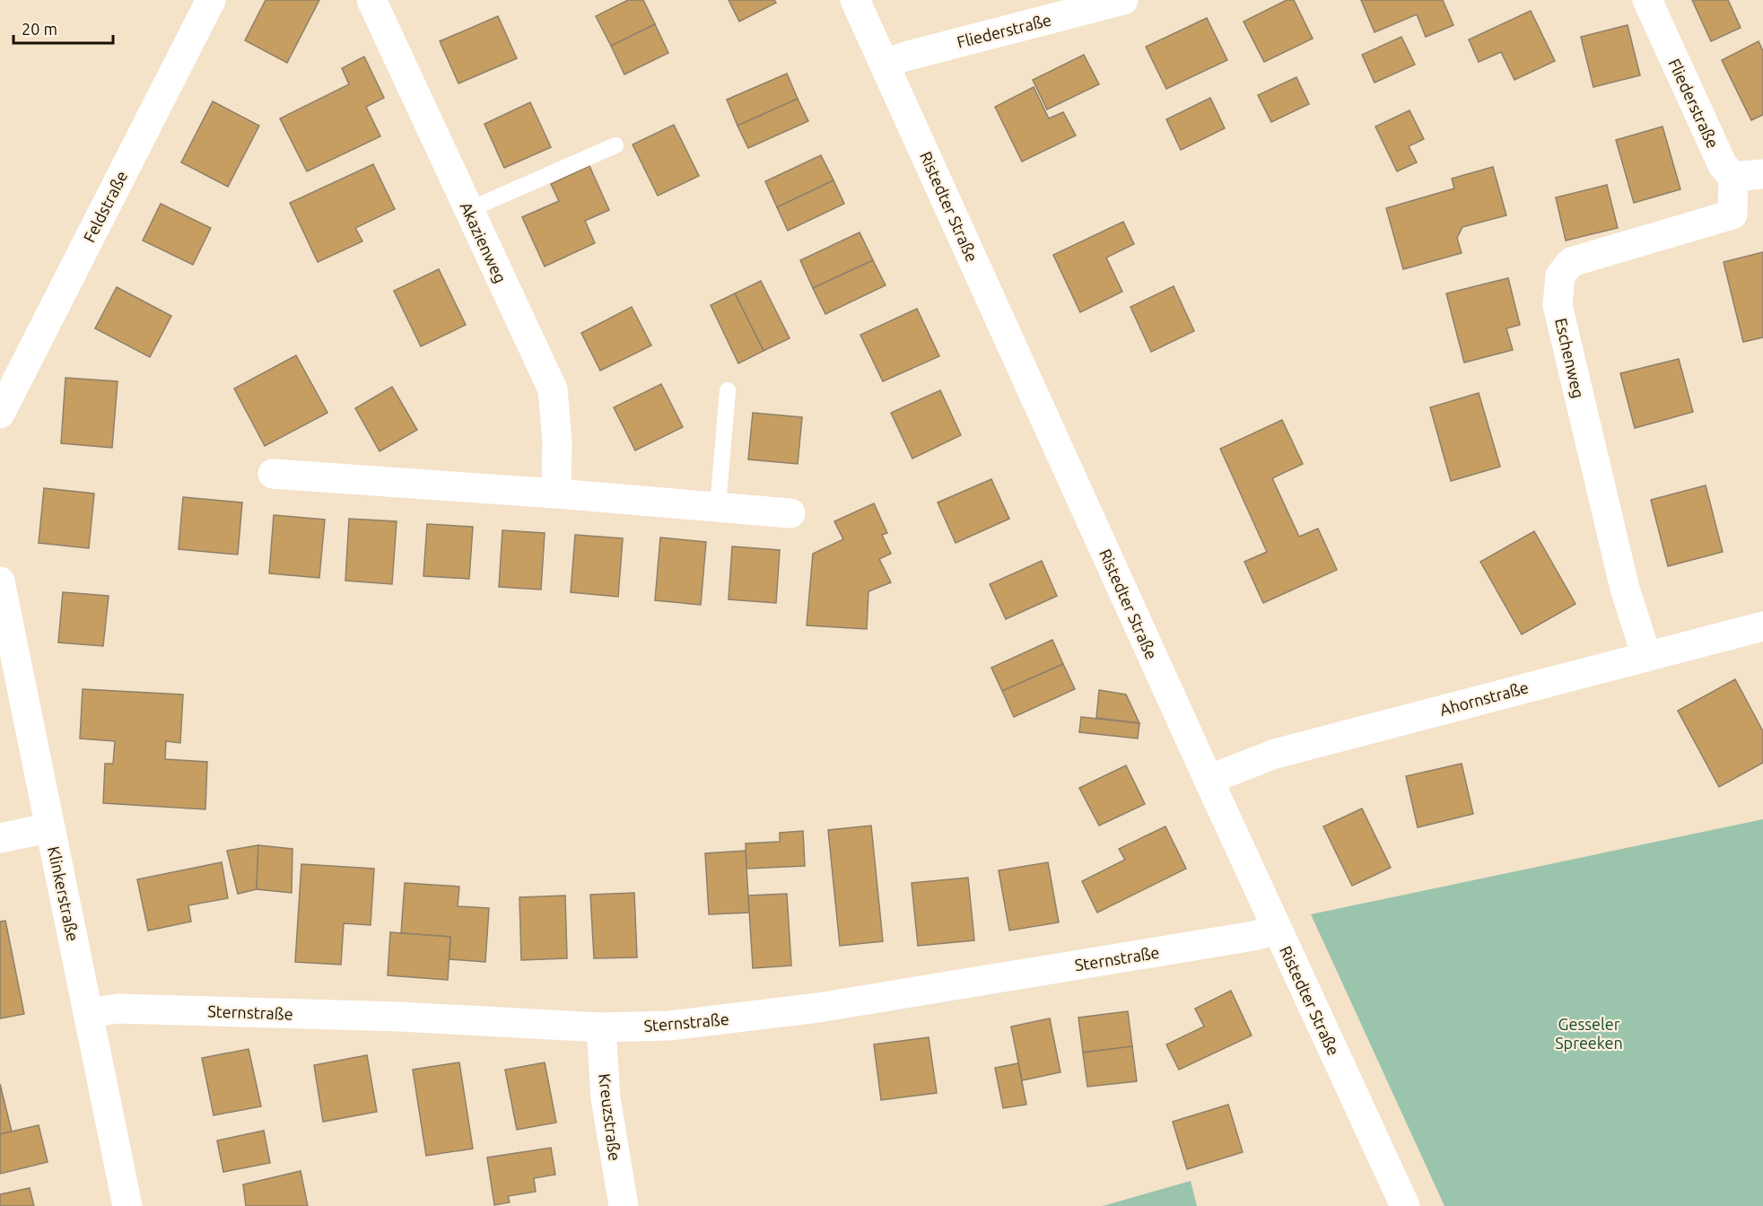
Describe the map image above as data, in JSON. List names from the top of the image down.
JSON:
{
  "streets": {
    "street": [
      "Fliederstraße",
      "Feldstraße",
      "Ristedter Straße",
      "Akazienweg",
      "Eschenweg",
      "Ahornstraße",
      "Klinkerstraße",
      "Sternstraße",
      "Kreuzstraße"
    ]
  },
  "crossings": [
    ["Fliederstraße", "Ristedter Straße"],
    ["Fliederstraße", "Eschenweg"],
    ["Ristedter Straße", "Ahornstraße"],
    ["Ristedter Straße", "Sternstraße"],
    ["Eschenweg", "Ahornstraße"],
    ["Klinkerstraße", "Sternstraße"],
    ["Sternstraße", "Kreuzstraße"]
  ],
  "parks": ["Gesseler Spreeken"],
  "scale_bar": "20 m"
}
